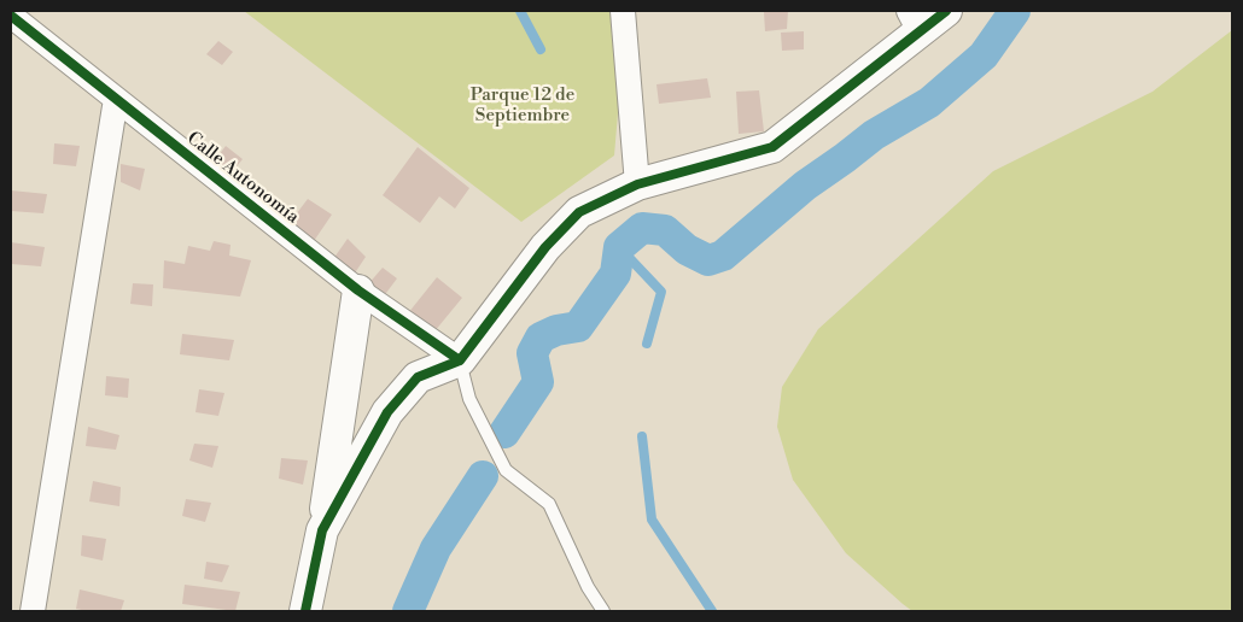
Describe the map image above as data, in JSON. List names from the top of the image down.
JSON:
{
  "streets": {
    "street": ["Calle Autonomía"]
  },
  "parks": ["Parque 12 de Septiembre"]
}
